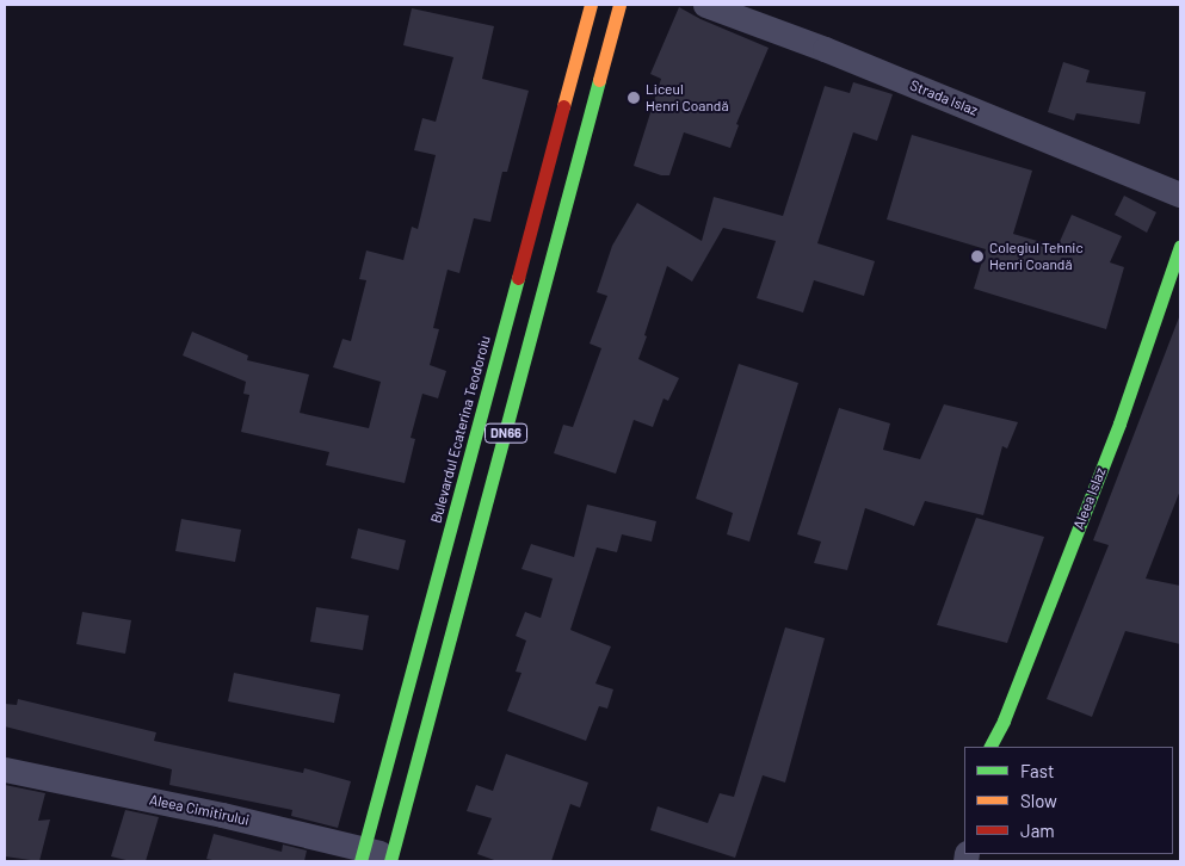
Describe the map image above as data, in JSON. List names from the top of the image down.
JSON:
{
  "streets": {
    "main road": ["Bulevardul Ecaterina Teodoroiu", "DN66", "Aleea Islaz"],
    "street": ["Strada Islaz", "Aleea Cimitirului"]
  },
  "crossings": [
    ["Bulevardul Ecaterina Teodoroiu", "Aleea Cimitirului"],
    ["DN66", "Aleea Cimitirului"]
  ],
  "places": ["Liceul Henri Coandă", "Colegiul Tehnic Henri Coandă"],
  "legend": ["Fast", "Slow", "Jam"]
}
